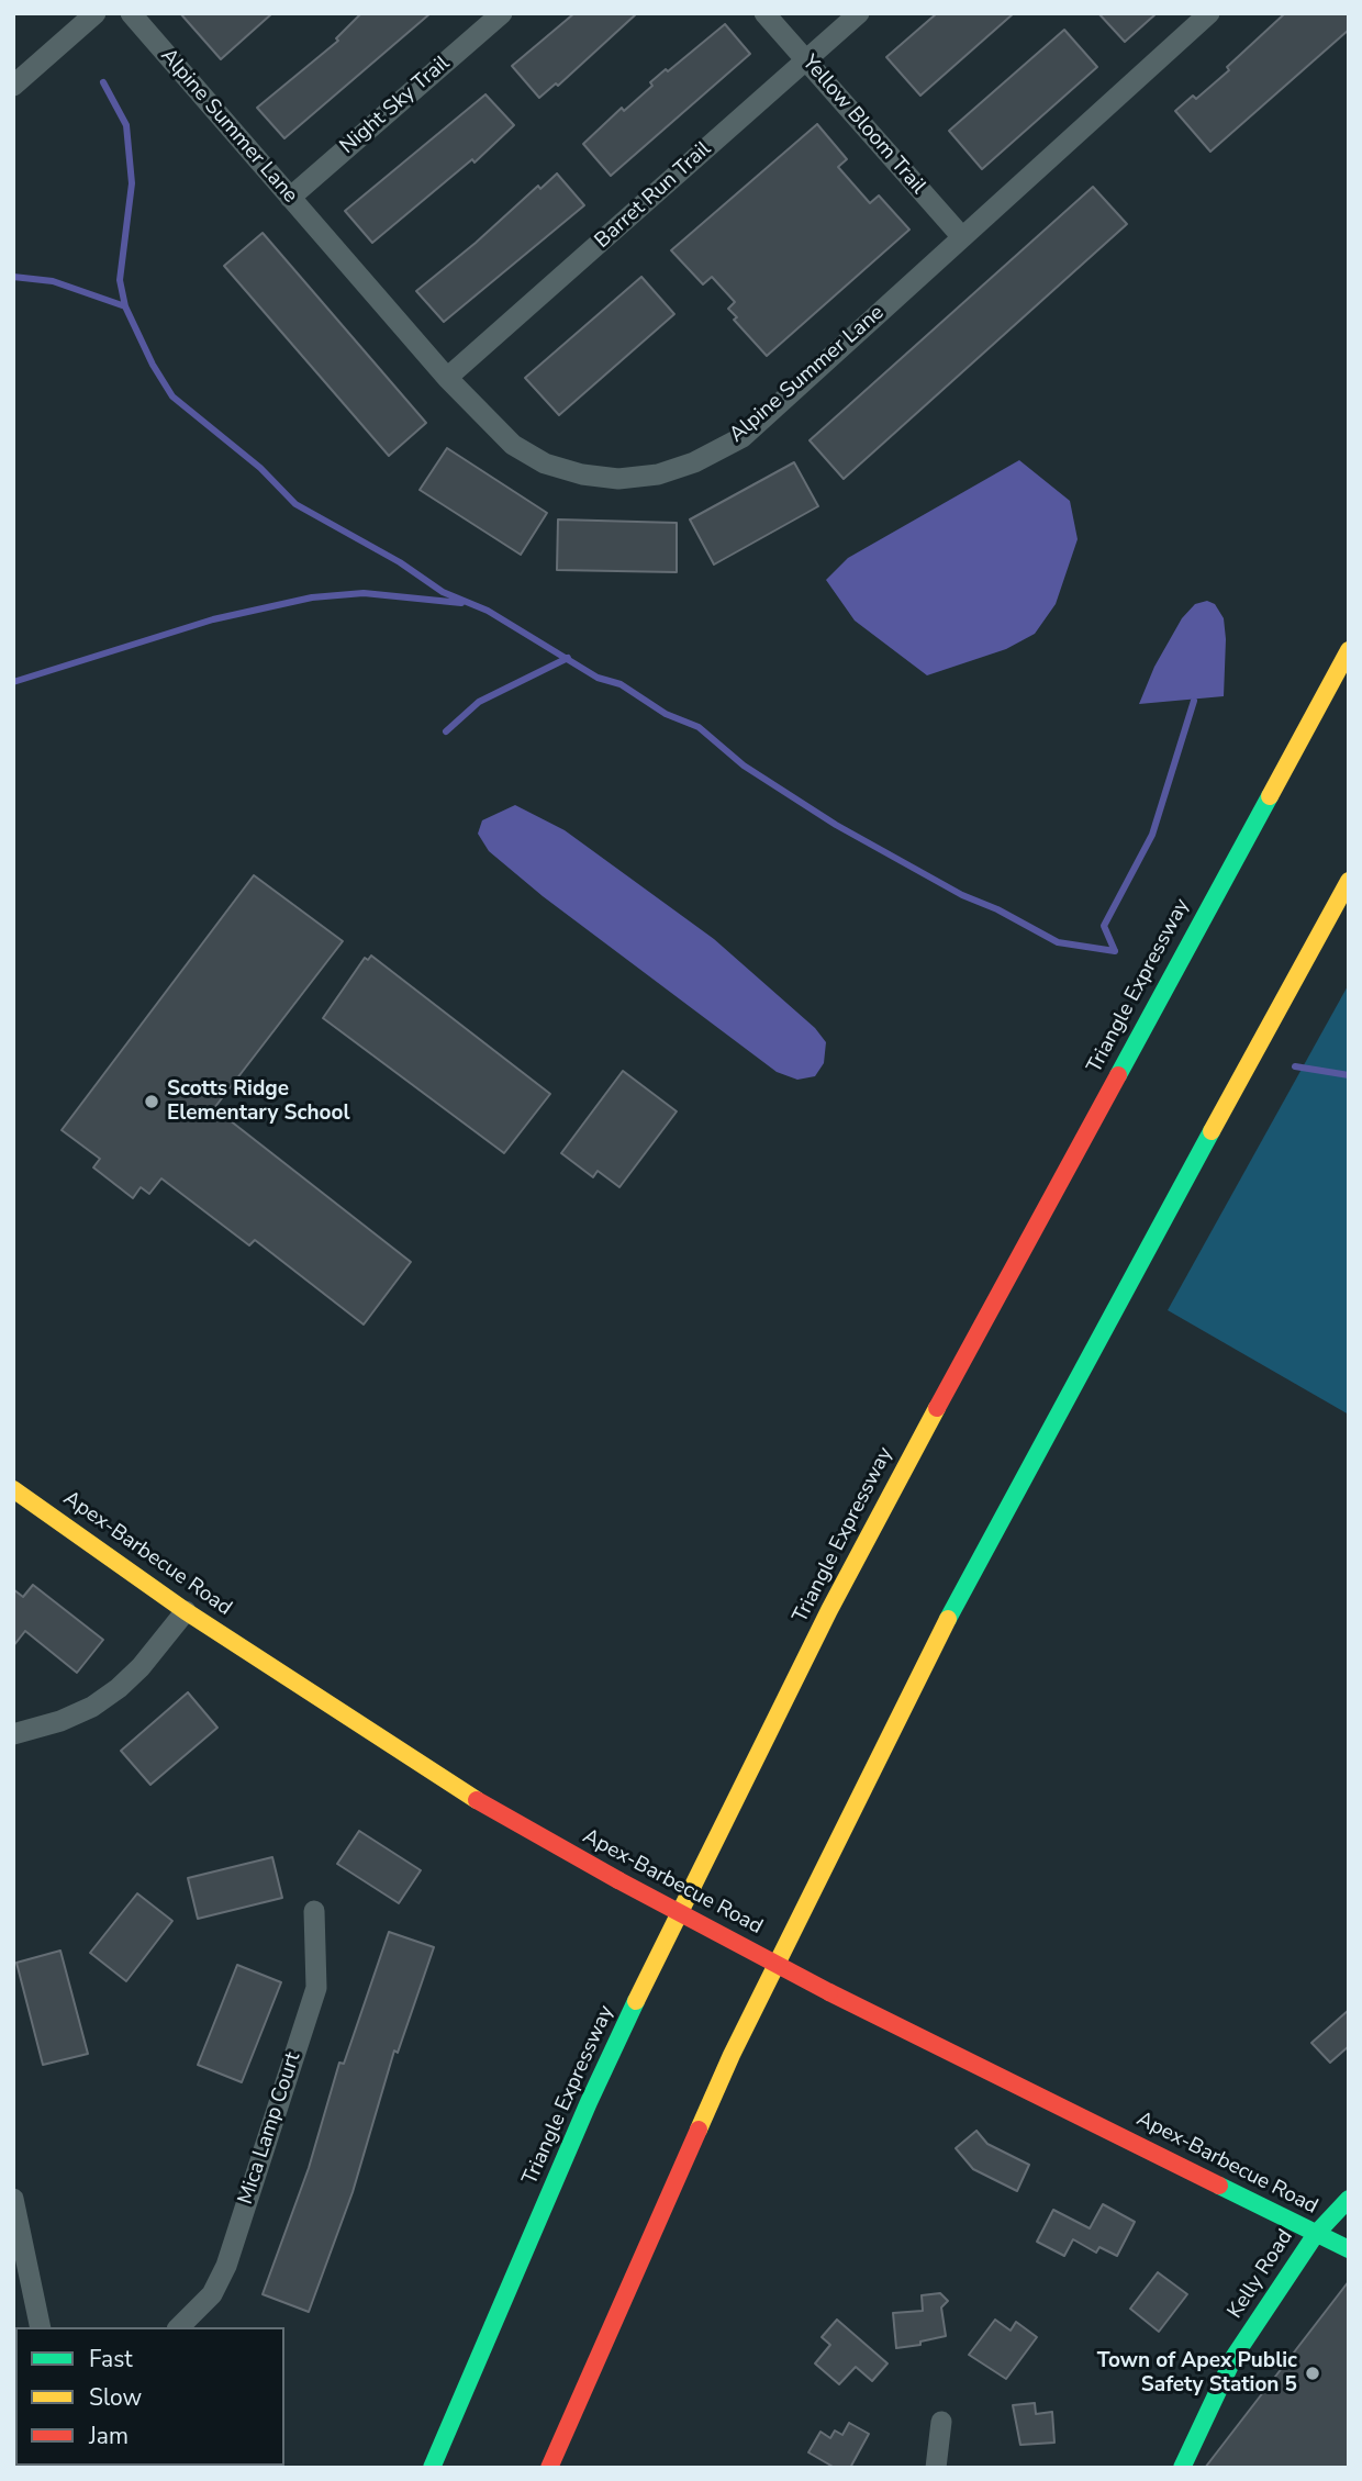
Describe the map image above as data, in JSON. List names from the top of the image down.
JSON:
{
  "streets": {
    "main road": ["Triangle Expressway", "Apex-Barbecue Road", "Kelly Road"],
    "street": [
      "Night Sky Trail",
      "Yellow Bloom Trail",
      "Alpine Summer Lane",
      "Barret Run Trail",
      "Mica Lamp Court"
    ]
  },
  "crossings": [
    ["Night Sky Trail", "Alpine Summer Lane"],
    ["Yellow Bloom Trail", "Alpine Summer Lane"],
    ["Yellow Bloom Trail", "Barret Run Trail"],
    ["Alpine Summer Lane", "Barret Run Trail"],
    ["Apex-Barbecue Road", "Kelly Road"]
  ],
  "places": ["Scotts Ridge Elementary School", "Town of Apex Public Safety Station 5"],
  "legend": ["Fast", "Slow", "Jam"]
}
